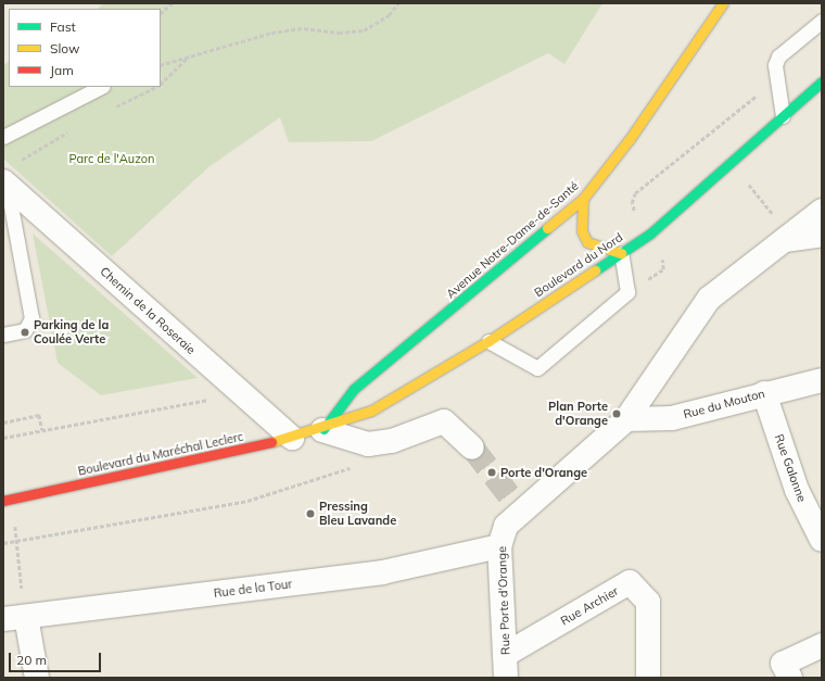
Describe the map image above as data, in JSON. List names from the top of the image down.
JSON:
{
  "streets": {
    "main road": ["Avenue Notre-Dame-de-Santé", "Boulevard du Nord", "Boulevard du Maréchal Leclerc"],
    "street": [
      "Chemin de la Roseraie",
      "Rue du Mouton",
      "Rue Galonne",
      "Rue de la Tour",
      "Rue Porte d'Orange",
      "Rue Archier"
    ]
  },
  "crossings": [
    ["Avenue Notre-Dame-de-Santé", "Boulevard du Nord"],
    ["Avenue Notre-Dame-de-Santé", "Boulevard du Maréchal Leclerc"],
    ["Boulevard du Nord", "Boulevard du Maréchal Leclerc"],
    ["Chemin de la Roseraie", "Boulevard du Maréchal Leclerc"],
    ["Rue du Mouton", "Rue Galonne"],
    ["Rue de la Tour", "Rue Porte d'Orange"],
    ["Rue Porte d'Orange", "Rue Archier"]
  ],
  "parks": ["Parc de l'Auzon"],
  "places": [
    "Parking de la Coulée Verte",
    "Plan Porte d'Orange",
    "Porte d'Orange",
    "Pressing Bleu Lavande"
  ],
  "legend": ["Fast", "Slow", "Jam"],
  "scale_bar": "20 m"
}
